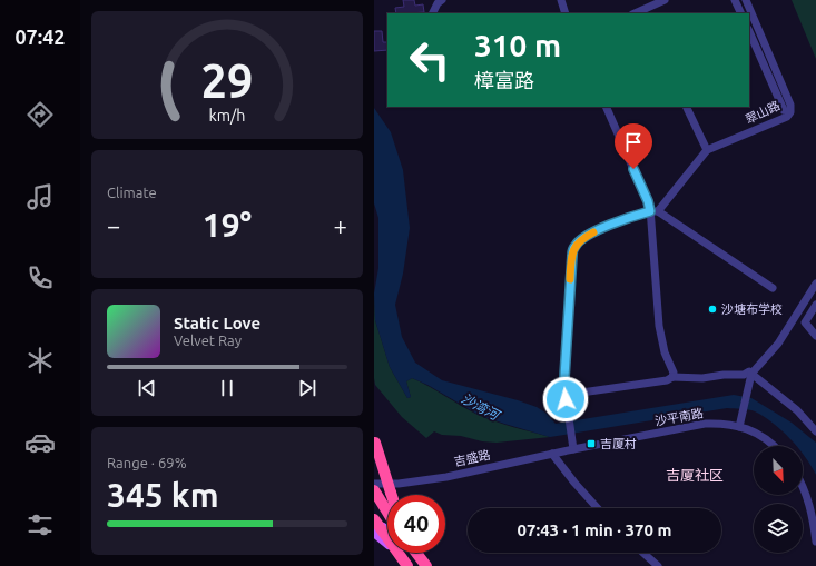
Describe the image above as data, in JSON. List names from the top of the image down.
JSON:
{
  "streets": {
    "street": ["翠山路", "沙平南路", "吉盛路"]
  },
  "crossings": [
    ["沙平南路", "吉盛路"]
  ],
  "districts": ["吉厦社区"],
  "water": ["沙湾河"],
  "places": {
    "other": ["沙塘布学校"],
    "transit": ["吉厦村"]
  },
  "north": "bottom right",
  "page": {
    "tabs": "07:42",
    "turn": ["310 m", "樟富路"],
    "tile": [
      "Climate",
      ["Range · 69%", "345 km"]
    ],
    "heat": ["−", "19°", "+"],
    "song": ["Static Love", "Velvet Ray"],
    "limit": "40",
    "trip": "07:43 · 1 min · 370 m",
    "gauge": ["29", "km/h"]
  }
}
